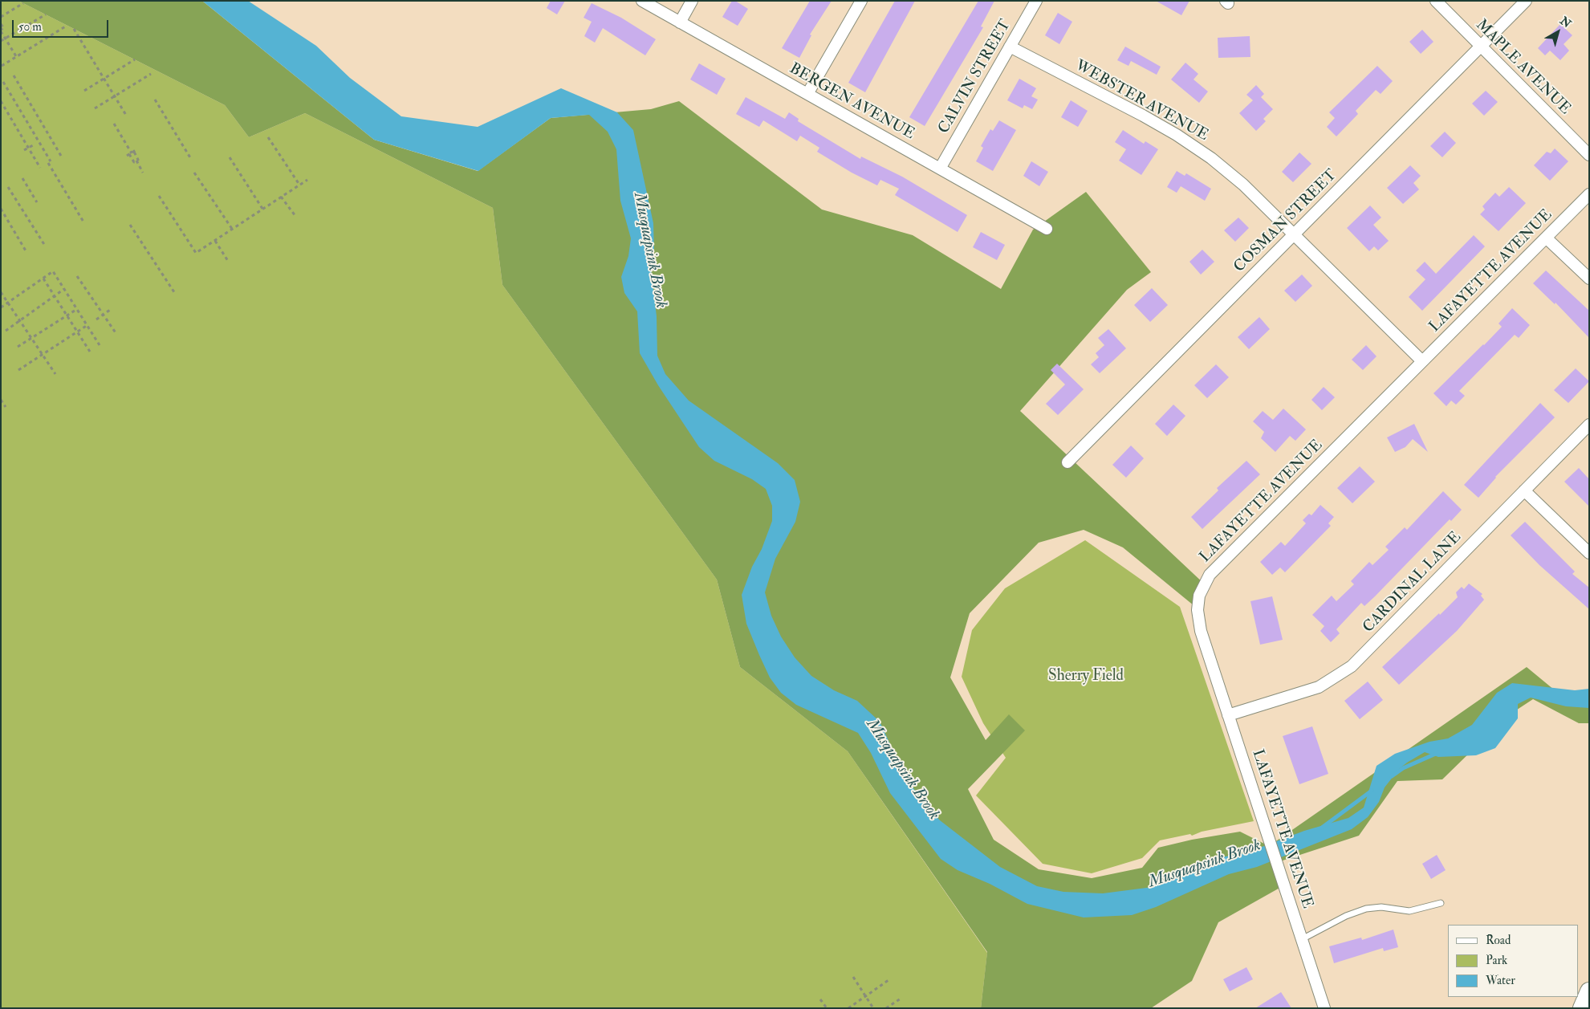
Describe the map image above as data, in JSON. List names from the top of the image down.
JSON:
{
  "streets": {
    "street": [
      "MAPLE AVENUE",
      "CALVIN STREET",
      "WEBSTER AVENUE",
      "BERGEN AVENUE",
      "COSMAN STREET",
      "LAFAYETTE AVENUE",
      "CARDINAL LANE"
    ]
  },
  "crossings": [
    ["MAPLE AVENUE", "COSMAN STREET"],
    ["CALVIN STREET", "WEBSTER AVENUE"],
    ["CALVIN STREET", "BERGEN AVENUE"],
    ["WEBSTER AVENUE", "COSMAN STREET"],
    ["WEBSTER AVENUE", "LAFAYETTE AVENUE"],
    ["LAFAYETTE AVENUE", "CARDINAL LANE"]
  ],
  "water": ["Musquapsink Brook"],
  "parks": ["Sherry Field"],
  "legend": ["Road", "Park", "Water"],
  "scale_bar": "50 m",
  "north": "top right"
}
